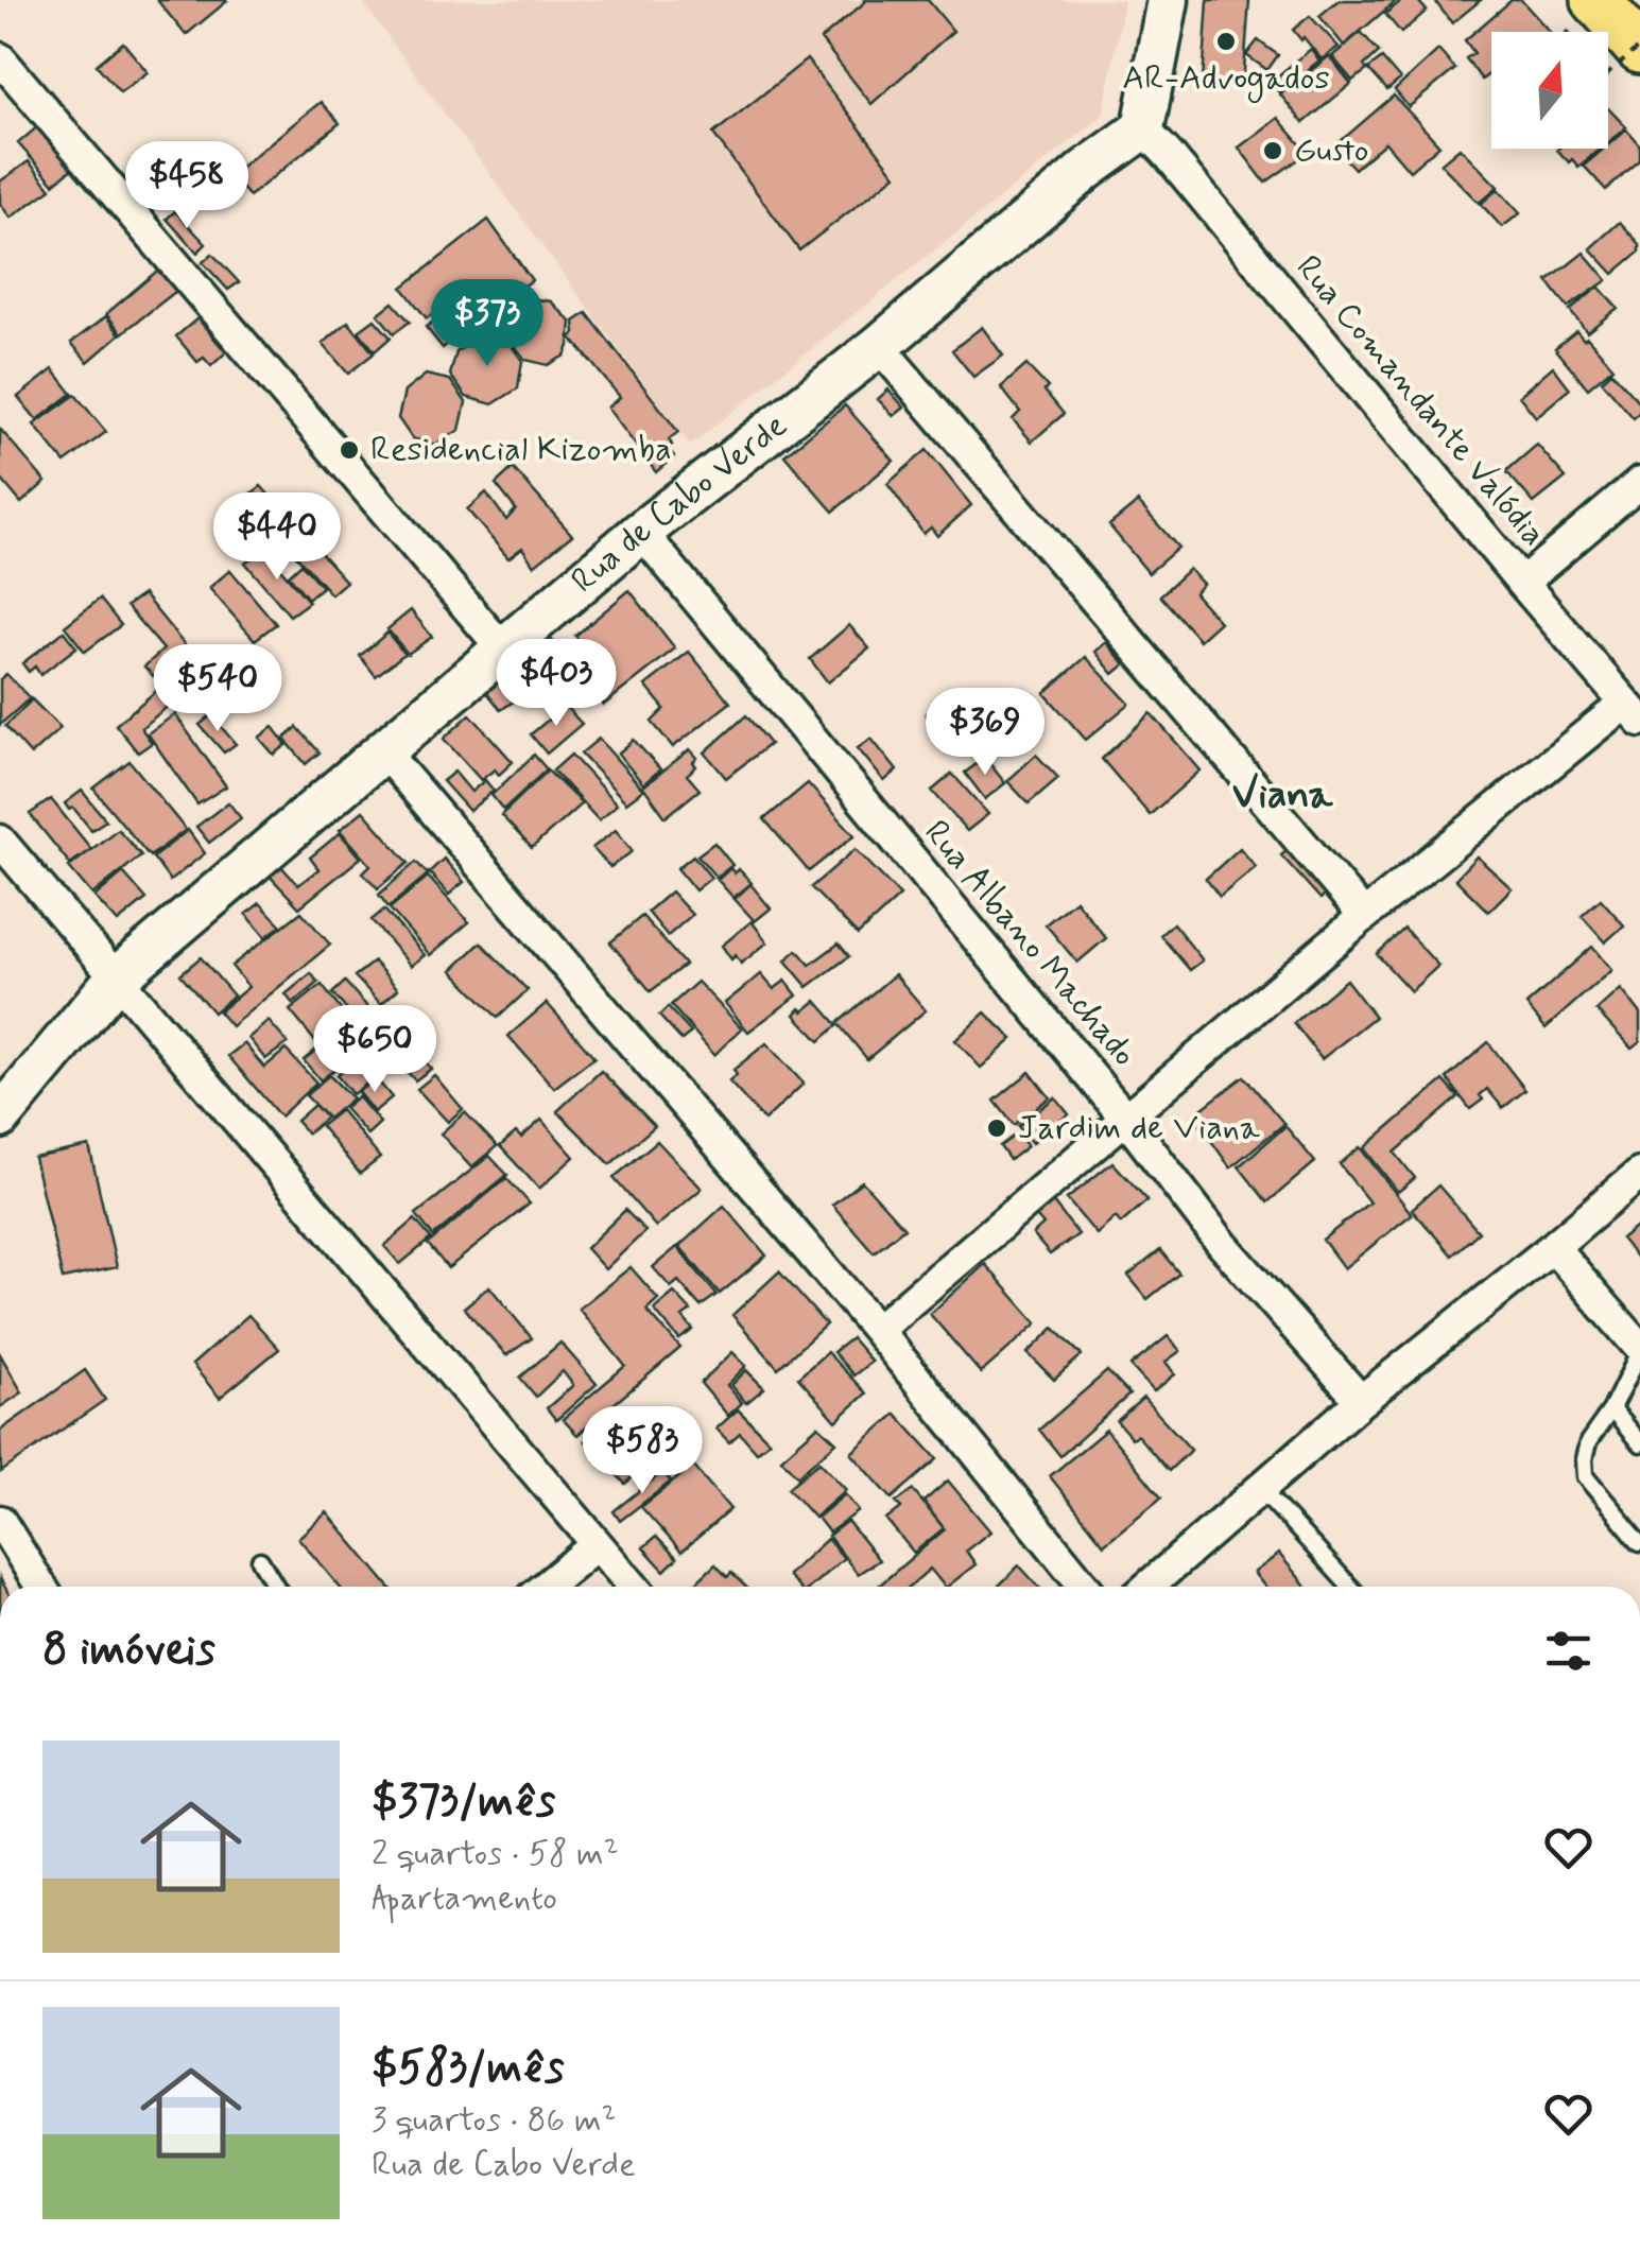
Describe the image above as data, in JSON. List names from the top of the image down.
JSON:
{
  "streets": {
    "main road": ["Rua de Cabo Verde"],
    "street": ["Rua Comandante Valódia", "Rua Albano Machado"]
  },
  "crossings": [
    ["Rua Comandante Valódia", "Rua de Cabo Verde"],
    ["Rua de Cabo Verde", "Rua Albano Machado"]
  ],
  "districts": ["Viana"],
  "places": [
    "AR-Advogados",
    "Gusto",
    "Residencial Kizomba",
    "Jardim de Viana"
  ],
  "north": "top",
  "page": {
    "price": [
      "$458",
      "$373",
      "$440",
      "$403",
      "$540",
      "$369",
      "$650",
      "$583"
    ],
    "heading": "8 imóveis",
    "list": [
      {
        "name": "$373/mês",
        "note": "2 quartos · 58 m² · Apartamento"
      },
      {
        "name": "$583/mês",
        "note": "3 quartos · 86 m² · Rua de Cabo Verde"
      }
    ]
  }
}
